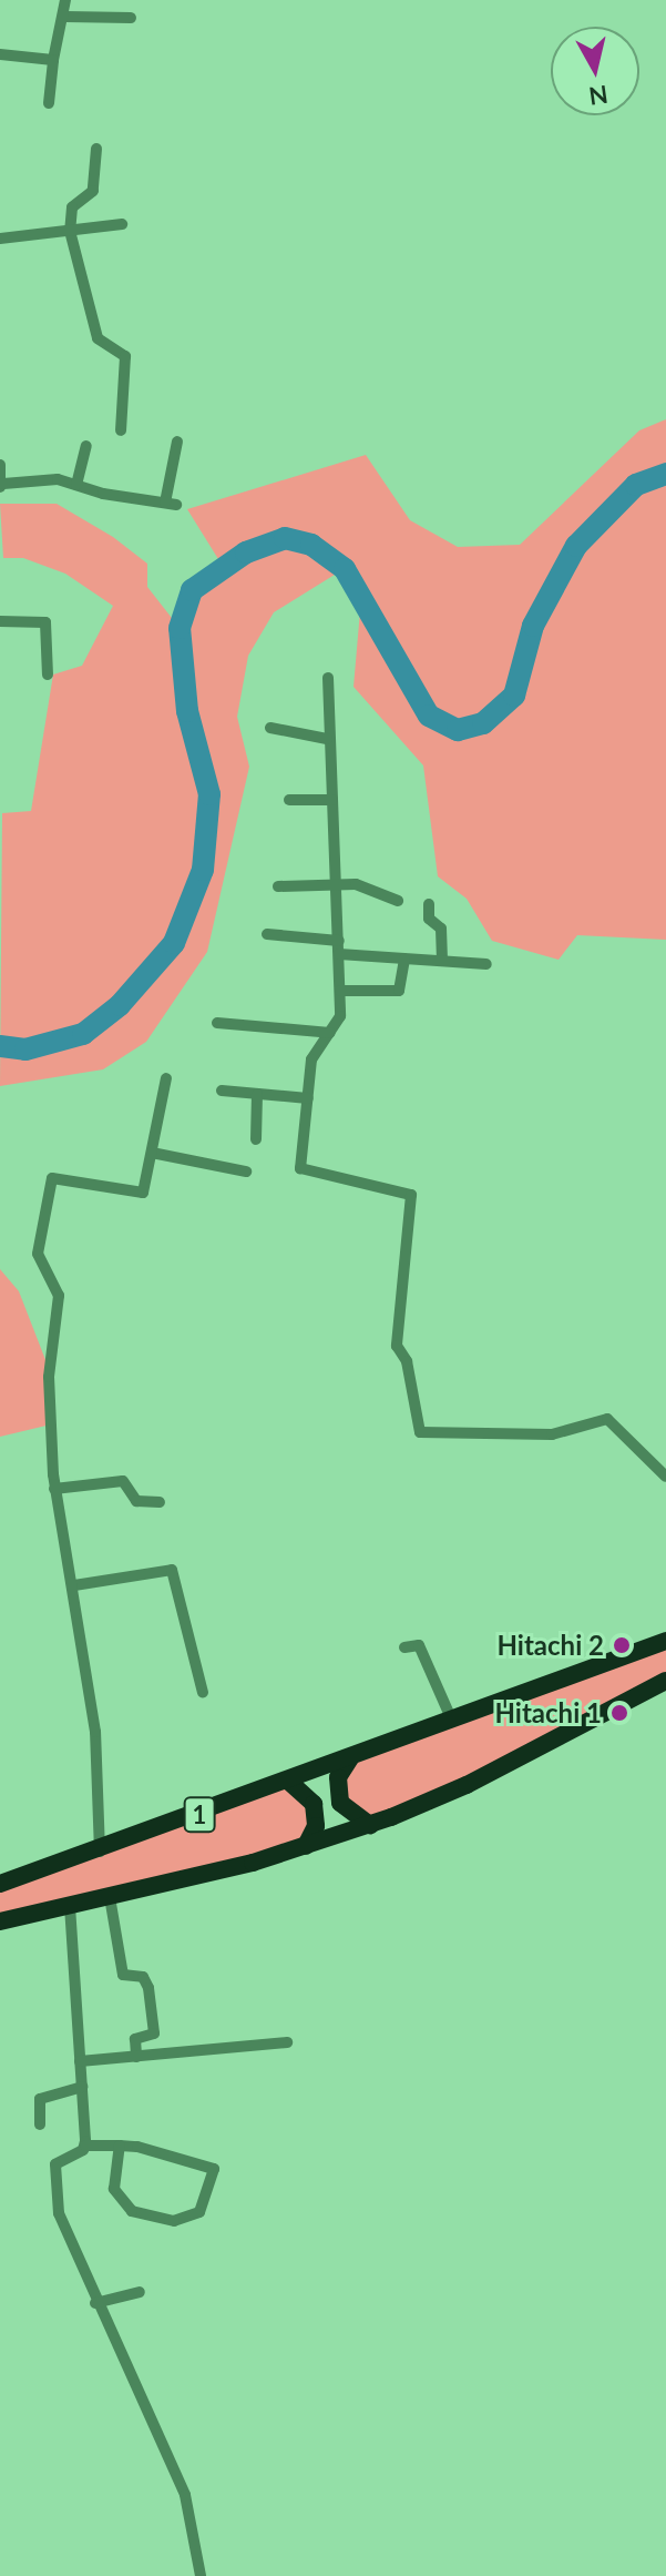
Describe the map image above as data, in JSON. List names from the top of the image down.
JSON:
{
  "streets": {
    "highway": ["1"]
  },
  "places": ["Hitachi 2", "Hitachi 1"],
  "north": "bottom"
}
